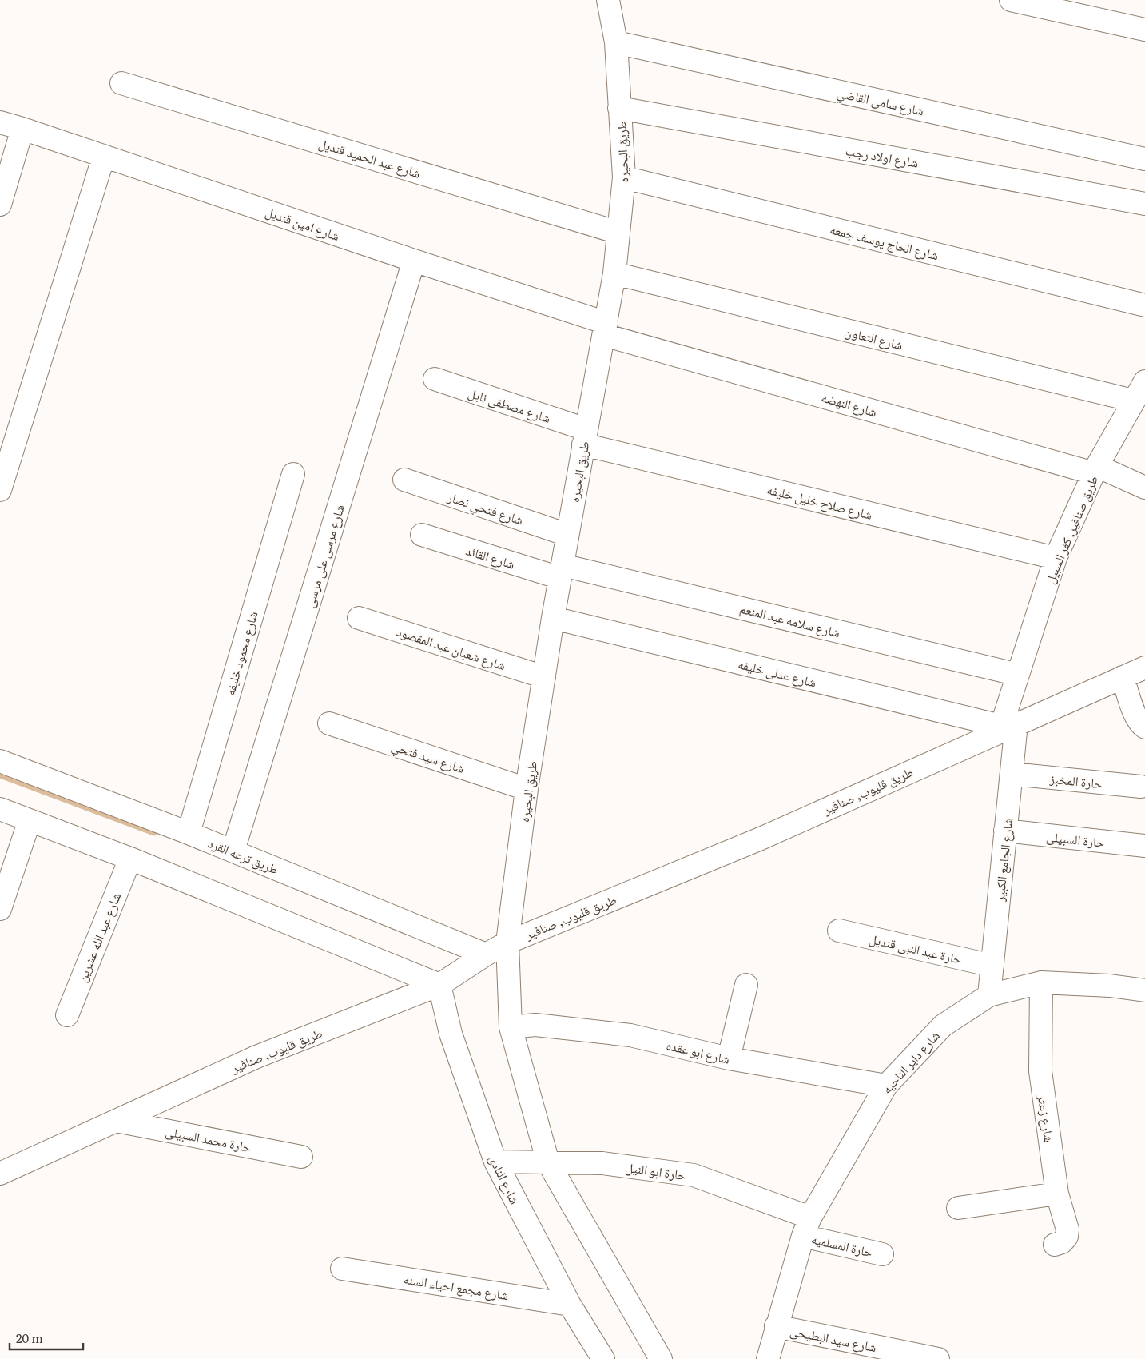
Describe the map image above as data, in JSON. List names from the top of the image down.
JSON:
{
  "streets": {
    "street": [
      "شارع سامى القاضي",
      "طريق البحيره",
      "شارع اولاد رجب",
      "شارع عبد الحميد قنديل",
      "شارع امين قنديل",
      "شارع الحاج يوسف جمعه",
      "شارع التعاون",
      "شارع النهضه",
      "شارع مصطفى نايل",
      "شارع صلاح خليل خليفه",
      "شارع فتحي نصار",
      "طريق صنافير, كفر السبيل",
      "شارع مرسى على مرسى",
      "شارع القائد",
      "شارع سلامه عبد المنعم",
      "شارع شعبان عبد المقصود",
      "شارع محمود خليفه",
      "شارع عدلى خليفه",
      "شارع سيد فتحي",
      "حارة المخبز",
      "طريق قليوب, صنافير",
      "حارة السبيلى",
      "طريق ترعه القرد",
      "شارع الجامع الكبير",
      "شارع عبد الله عشرين",
      "حارة عبد النبى قنديل",
      "شارع ابو عقده",
      "شارع داير الناحيه",
      "شارع زعتر",
      "حارة محمد السبيلى",
      "حارة ابو النيل",
      "شارع النادى",
      "حارة المسلميه",
      "شارع مجمع احياء السنه",
      "شارع سيد البطيحى"
    ]
  },
  "crossings": [
    ["شارع سامى القاضي", "طريق البحيره"],
    ["طريق البحيره", "شارع اولاد رجب"],
    ["طريق البحيره", "شارع عبد الحميد قنديل"],
    ["طريق البحيره", "شارع امين قنديل"],
    ["طريق البحيره", "شارع الحاج يوسف جمعه"],
    ["طريق البحيره", "شارع التعاون"],
    ["طريق البحيره", "شارع النهضه"],
    ["طريق البحيره", "شارع مصطفى نايل"],
    ["طريق البحيره", "شارع صلاح خليل خليفه"],
    ["طريق البحيره", "شارع فتحي نصار"],
    ["طريق البحيره", "شارع القائد"],
    ["طريق البحيره", "شارع سلامه عبد المنعم"],
    ["طريق البحيره", "شارع شعبان عبد المقصود"],
    ["طريق البحيره", "شارع عدلى خليفه"],
    ["طريق البحيره", "شارع سيد فتحي"],
    ["طريق البحيره", "طريق قليوب, صنافير"],
    ["طريق البحيره", "شارع ابو عقده"],
    ["طريق البحيره", "حارة ابو النيل"],
    ["شارع امين قنديل", "شارع النهضه"],
    ["شارع امين قنديل", "شارع مرسى على مرسى"],
    ["شارع التعاون", "طريق صنافير, كفر السبيل"],
    ["شارع النهضه", "طريق صنافير, كفر السبيل"],
    ["شارع مصطفى نايل", "شارع صلاح خليل خليفه"],
    ["شارع صلاح خليل خليفه", "طريق صنافير, كفر السبيل"],
    ["طريق صنافير, كفر السبيل", "شارع سلامه عبد المنعم"],
    ["طريق صنافير, كفر السبيل", "شارع عدلى خليفه"],
    ["طريق صنافير, كفر السبيل", "طريق قليوب, صنافير"],
    ["طريق صنافير, كفر السبيل", "شارع الجامع الكبير"],
    ["شارع مرسى على مرسى", "طريق ترعه القرد"],
    ["شارع القائد", "شارع سلامه عبد المنعم"],
    ["شارع محمود خليفه", "طريق ترعه القرد"],
    ["شارع عدلى خليفه", "طريق قليوب, صنافير"],
    ["شارع عدلى خليفه", "شارع الجامع الكبير"],
    ["حارة المخبز", "شارع الجامع الكبير"],
    ["طريق قليوب, صنافير", "طريق ترعه القرد"],
    ["طريق قليوب, صنافير", "شارع الجامع الكبير"],
    ["طريق قليوب, صنافير", "حارة محمد السبيلى"],
    ["طريق قليوب, صنافير", "شارع النادى"],
    ["حارة السبيلى", "شارع الجامع الكبير"],
    ["شارع الجامع الكبير", "حارة عبد النبى قنديل"],
    ["شارع الجامع الكبير", "شارع داير الناحيه"],
    ["شارع ابو عقده", "شارع داير الناحيه"],
    ["شارع داير الناحيه", "شارع زعتر"],
    ["شارع داير الناحيه", "حارة ابو النيل"],
    ["شارع داير الناحيه", "حارة المسلميه"],
    ["شارع داير الناحيه", "شارع سيد البطيحى"],
    ["حارة ابو النيل", "شارع النادى"],
    ["حارة ابو النيل", "حارة المسلميه"],
    ["شارع النادى", "شارع مجمع احياء السنه"]
  ],
  "scale_bar": "20 m"
}
